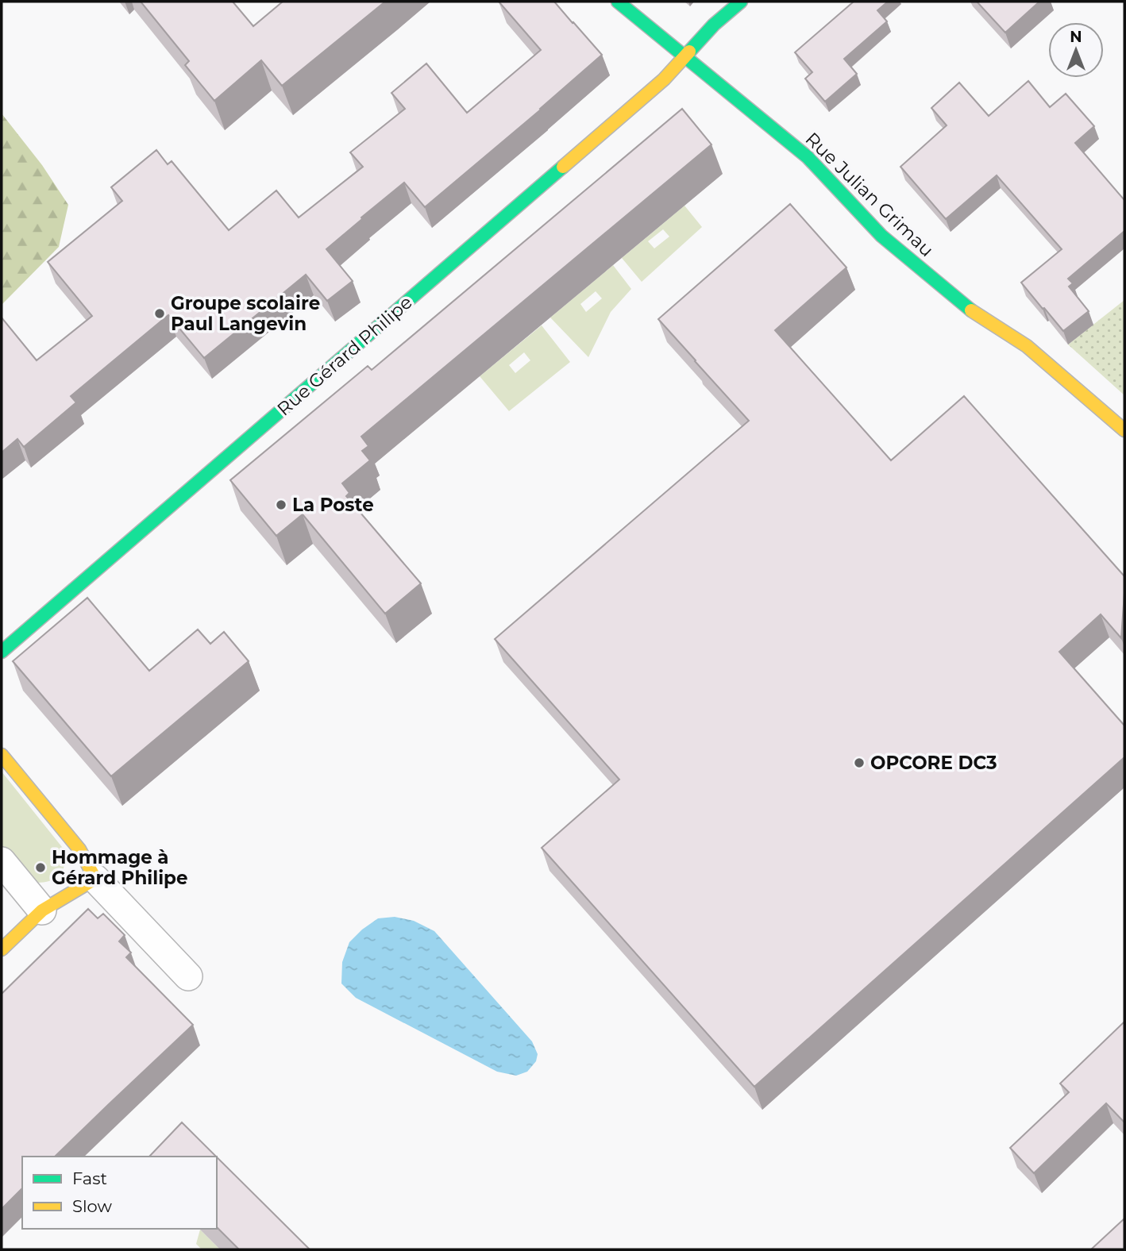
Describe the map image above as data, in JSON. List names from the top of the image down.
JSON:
{
  "streets": {
    "street": ["Rue Julian Grimau", "Rue Gérard Philipe"]
  },
  "crossings": [
    ["Rue Julian Grimau", "Rue Gérard Philipe"]
  ],
  "places": [
    "Groupe scolaire Paul Langevin",
    "La Poste",
    "OPCORE DC3",
    "Hommage à Gérard Philipe"
  ],
  "legend": ["Fast", "Slow"],
  "north": "top"
}
